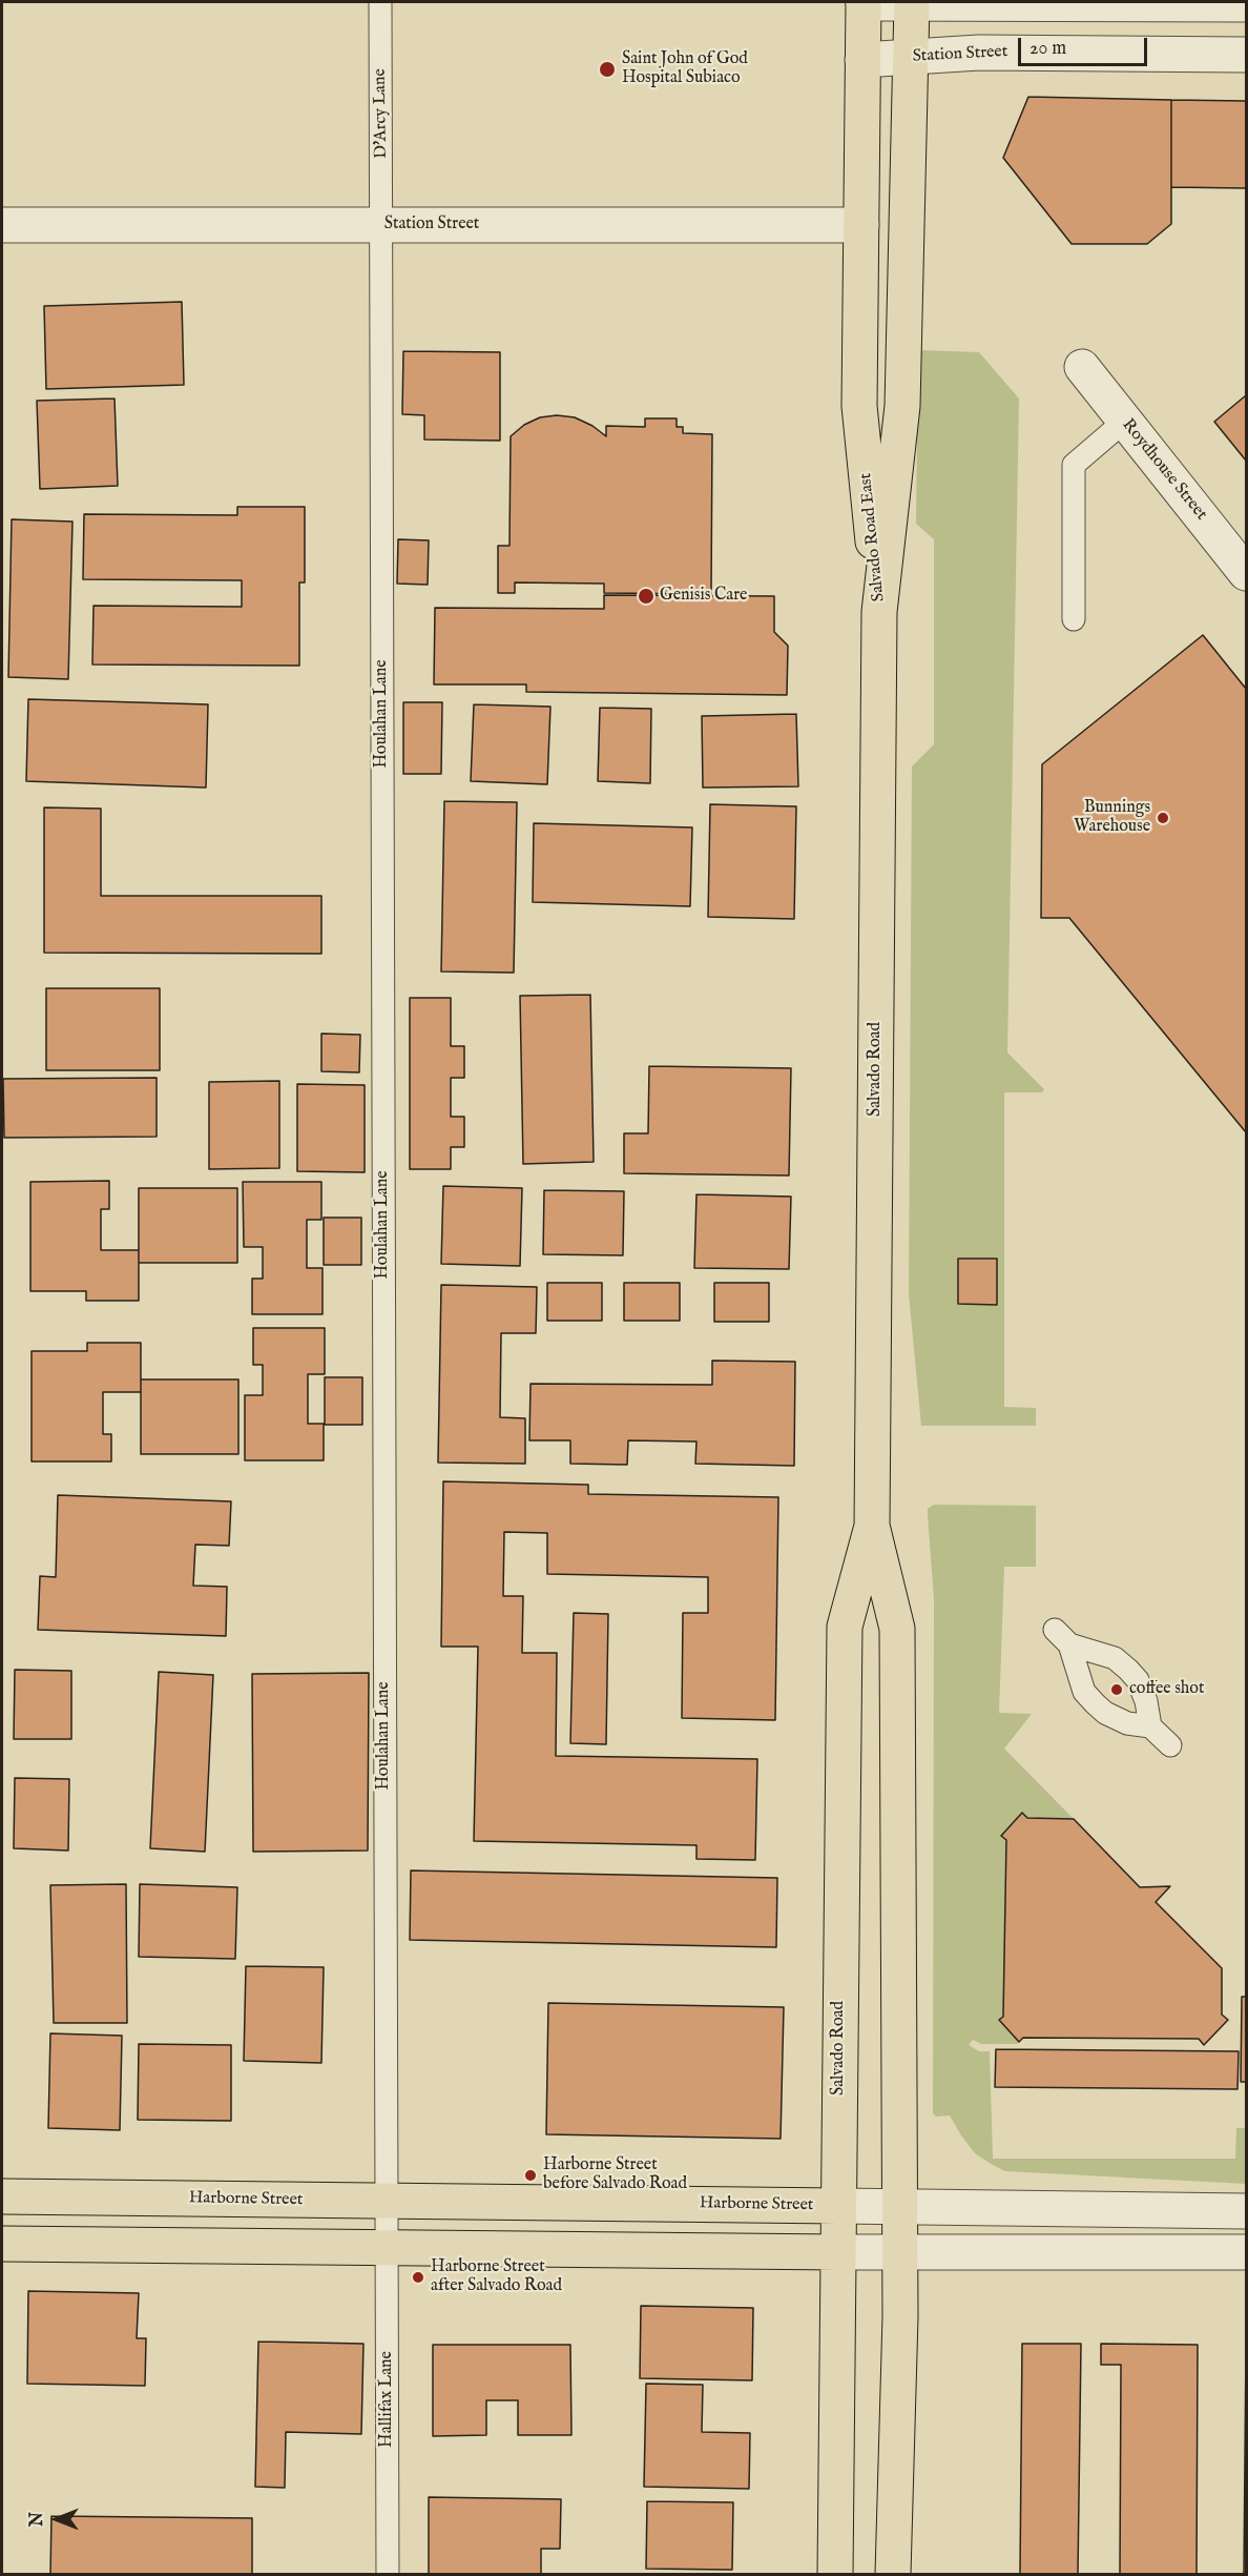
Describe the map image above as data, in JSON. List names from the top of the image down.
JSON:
{
  "streets": {
    "main road": ["Salvado Road East", "Salvado Road", "Harborne Street"],
    "street": ["Station Street", "Roydhouse Street"],
    "lane": ["D'Arcy Lane", "Houlahan Lane", "Hallifax Lane"]
  },
  "crossings": [
    ["Station Street", "D'Arcy Lane"],
    ["Station Street", "Salvado Road East"],
    ["Station Street", "Houlahan Lane"],
    ["D'Arcy Lane", "Houlahan Lane"],
    ["Salvado Road East", "Salvado Road"],
    ["Houlahan Lane", "Harborne Street"],
    ["Houlahan Lane", "Hallifax Lane"],
    ["Salvado Road", "Harborne Street"],
    ["Harborne Street", "Hallifax Lane"]
  ],
  "places": [
    "Saint John of God Hospital Subiaco",
    "Genisis Care",
    "Bunnings Warehouse",
    "coffee shot",
    "Harborne Street before Salvado Road",
    "Harborne Street after Salvado Road"
  ],
  "scale_bar": "20 m",
  "north": "left"
}
